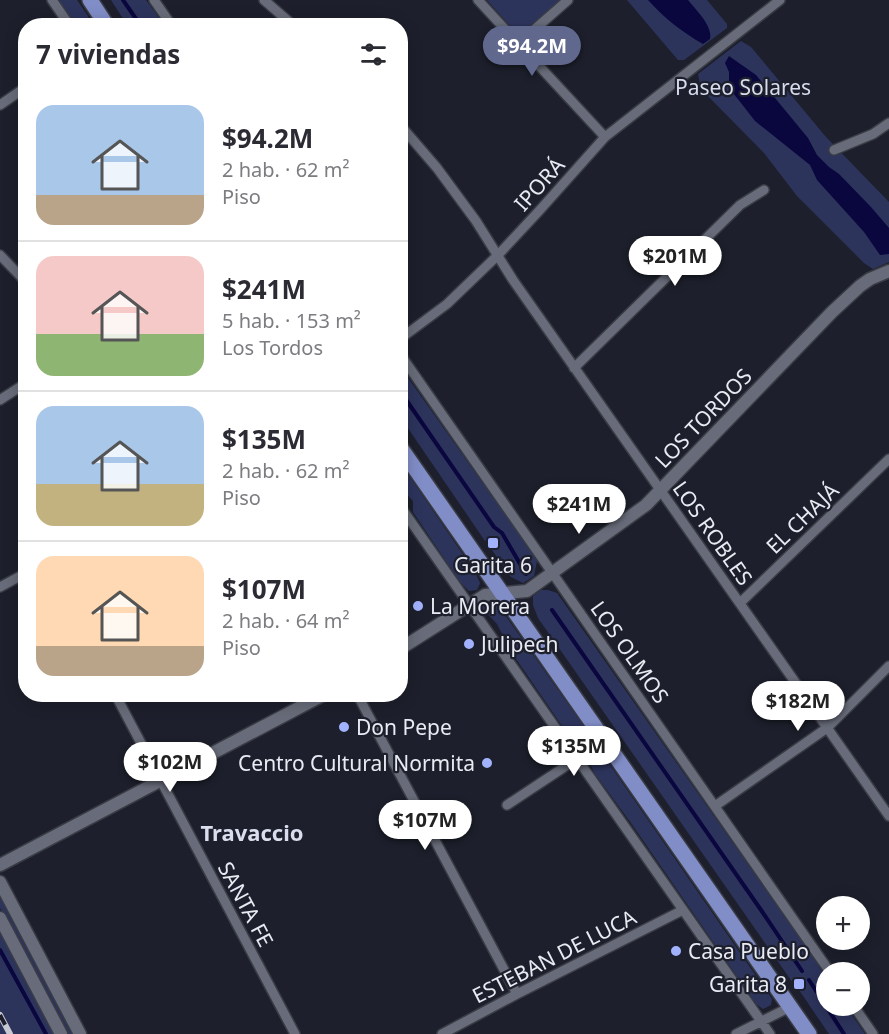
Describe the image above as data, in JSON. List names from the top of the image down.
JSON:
{
  "streets": {
    "street": [
      "IPORÁ",
      "LOS TORDOS",
      "EL CHAJÁ",
      "LOS ROBLES",
      "LOS OLMOS",
      "SANTA FE",
      "ESTEBAN DE LUCA"
    ]
  },
  "crossings": [
    ["IPORÁ", "LOS ROBLES"],
    ["LOS TORDOS", "LOS ROBLES"],
    ["LOS TORDOS", "LOS OLMOS"],
    ["EL CHAJÁ", "LOS ROBLES"]
  ],
  "districts": ["Travaccio"],
  "parks": ["Paseo Solares"],
  "places": {
    "transit": ["Garita 6", "Garita 8"],
    "other": [
      "La Morera",
      "Julipech",
      "Don Pepe",
      "Centro Cultural Normita",
      "Casa Pueblo"
    ]
  },
  "page": {
    "heading": "7 viviendas",
    "price": [
      "$94.2M",
      "$201M",
      "$241M",
      "$182M",
      "$135M",
      "$102M",
      "$107M"
    ],
    "list": [
      {
        "name": "$94.2M",
        "note": "2 hab. · 62 m² · Piso"
      },
      {
        "name": "$241M",
        "note": "5 hab. · 153 m² · Los Tordos"
      },
      {
        "name": "$135M",
        "note": "2 hab. · 62 m² · Piso"
      },
      {
        "name": "$107M",
        "note": "2 hab. · 64 m² · Piso"
      }
    ],
    "map_buttons": ["+", "−"]
  }
}
